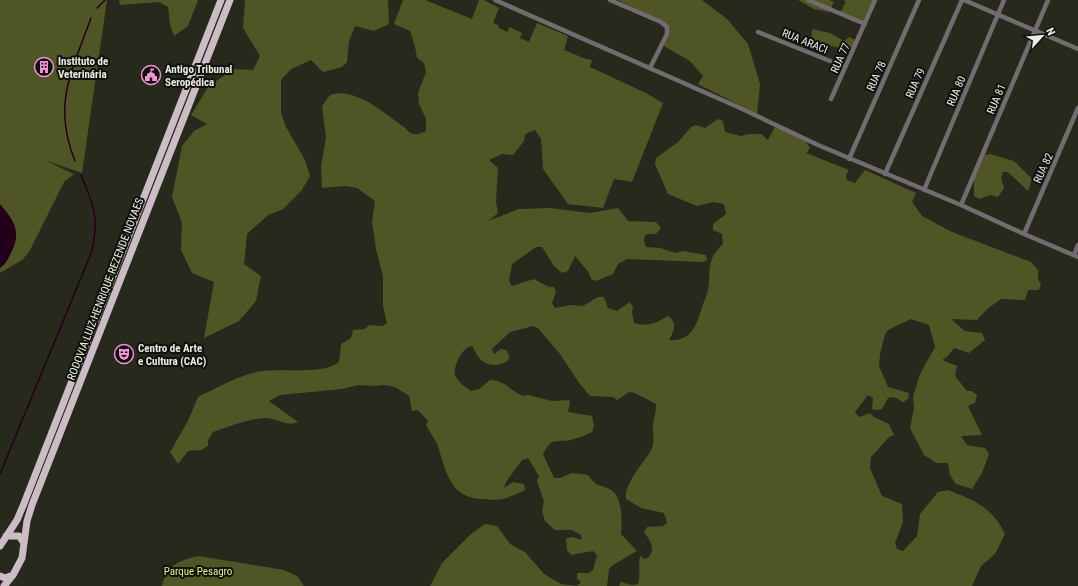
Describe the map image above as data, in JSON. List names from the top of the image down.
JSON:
{
  "streets": {
    "highway": ["RODOVIA LUIZ HENRIQUE REZENDE NOVAES"],
    "street": [
      "RUA ARACI",
      "RUA 77",
      "RUA 78",
      "RUA 79",
      "RUA 80",
      "RUA 81",
      "RUA 82"
    ]
  },
  "crossings": [
    ["RUA ARACI", "RUA 77"]
  ],
  "parks": ["Parque Pesagro"],
  "places": {
    "building": ["Instituto de Veterinária"],
    "public building": ["Antigo Tribunal Seropédica"],
    "theatre": ["Centro de Arte e Cultura (CAC)"]
  },
  "north": "top right"
}
